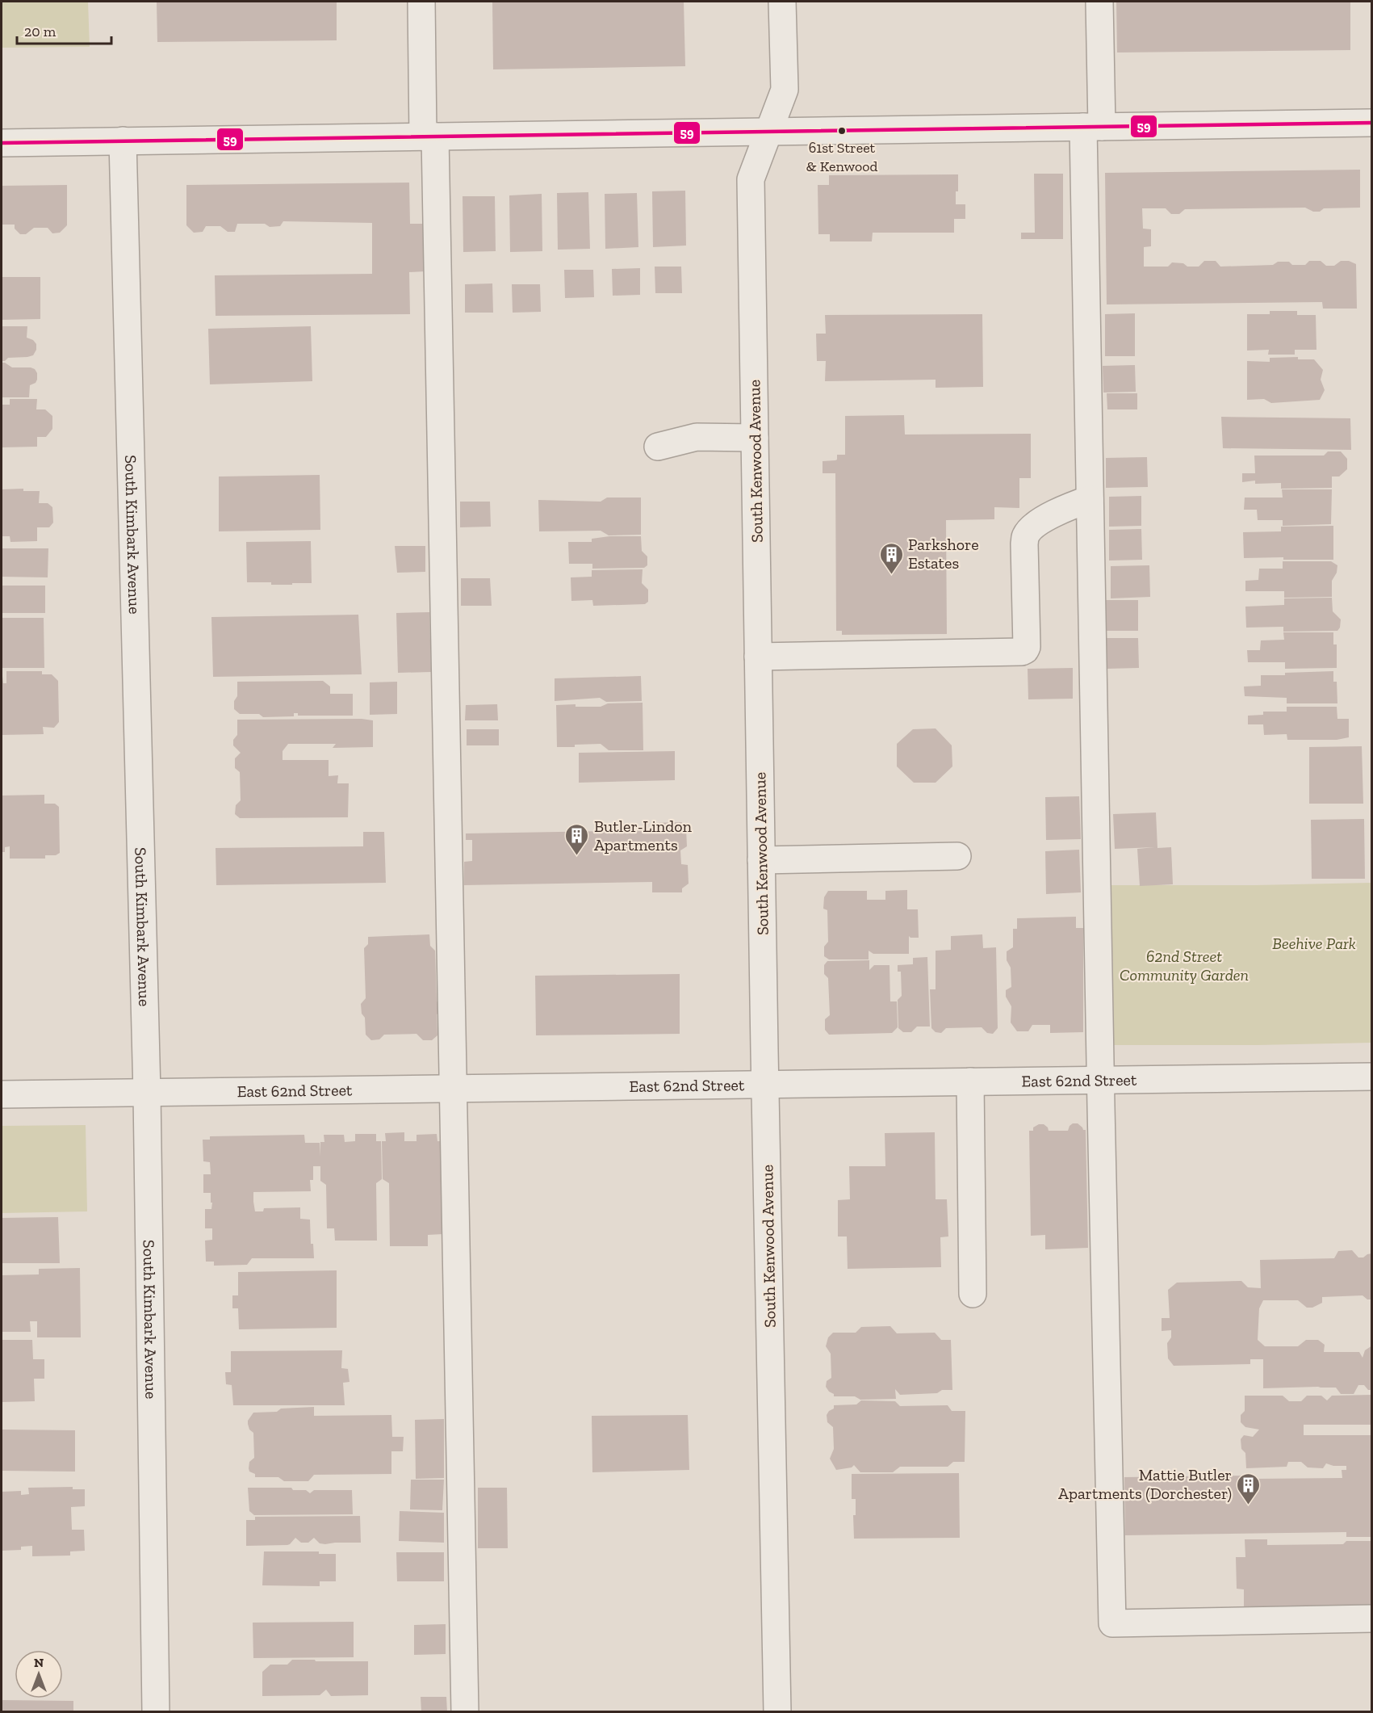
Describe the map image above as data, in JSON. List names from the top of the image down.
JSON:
{
  "streets": {
    "street": ["South Kenwood Avenue", "South Kimbark Avenue", "East 62nd Street"]
  },
  "crossings": [
    ["South Kenwood Avenue", "East 62nd Street"],
    ["South Kimbark Avenue", "East 62nd Street"]
  ],
  "parks": ["Beehive Park", "62nd Street Community Garden"],
  "places": {
    "other": ["61st Street & Kenwood"],
    "building": ["Parkshore Estates", "Butler-Lindon Apartments", "Mattie Butler Apartments (Dorchester)"]
  },
  "lines": ["transit line 59"],
  "scale_bar": "20 m",
  "north": "top"
}
